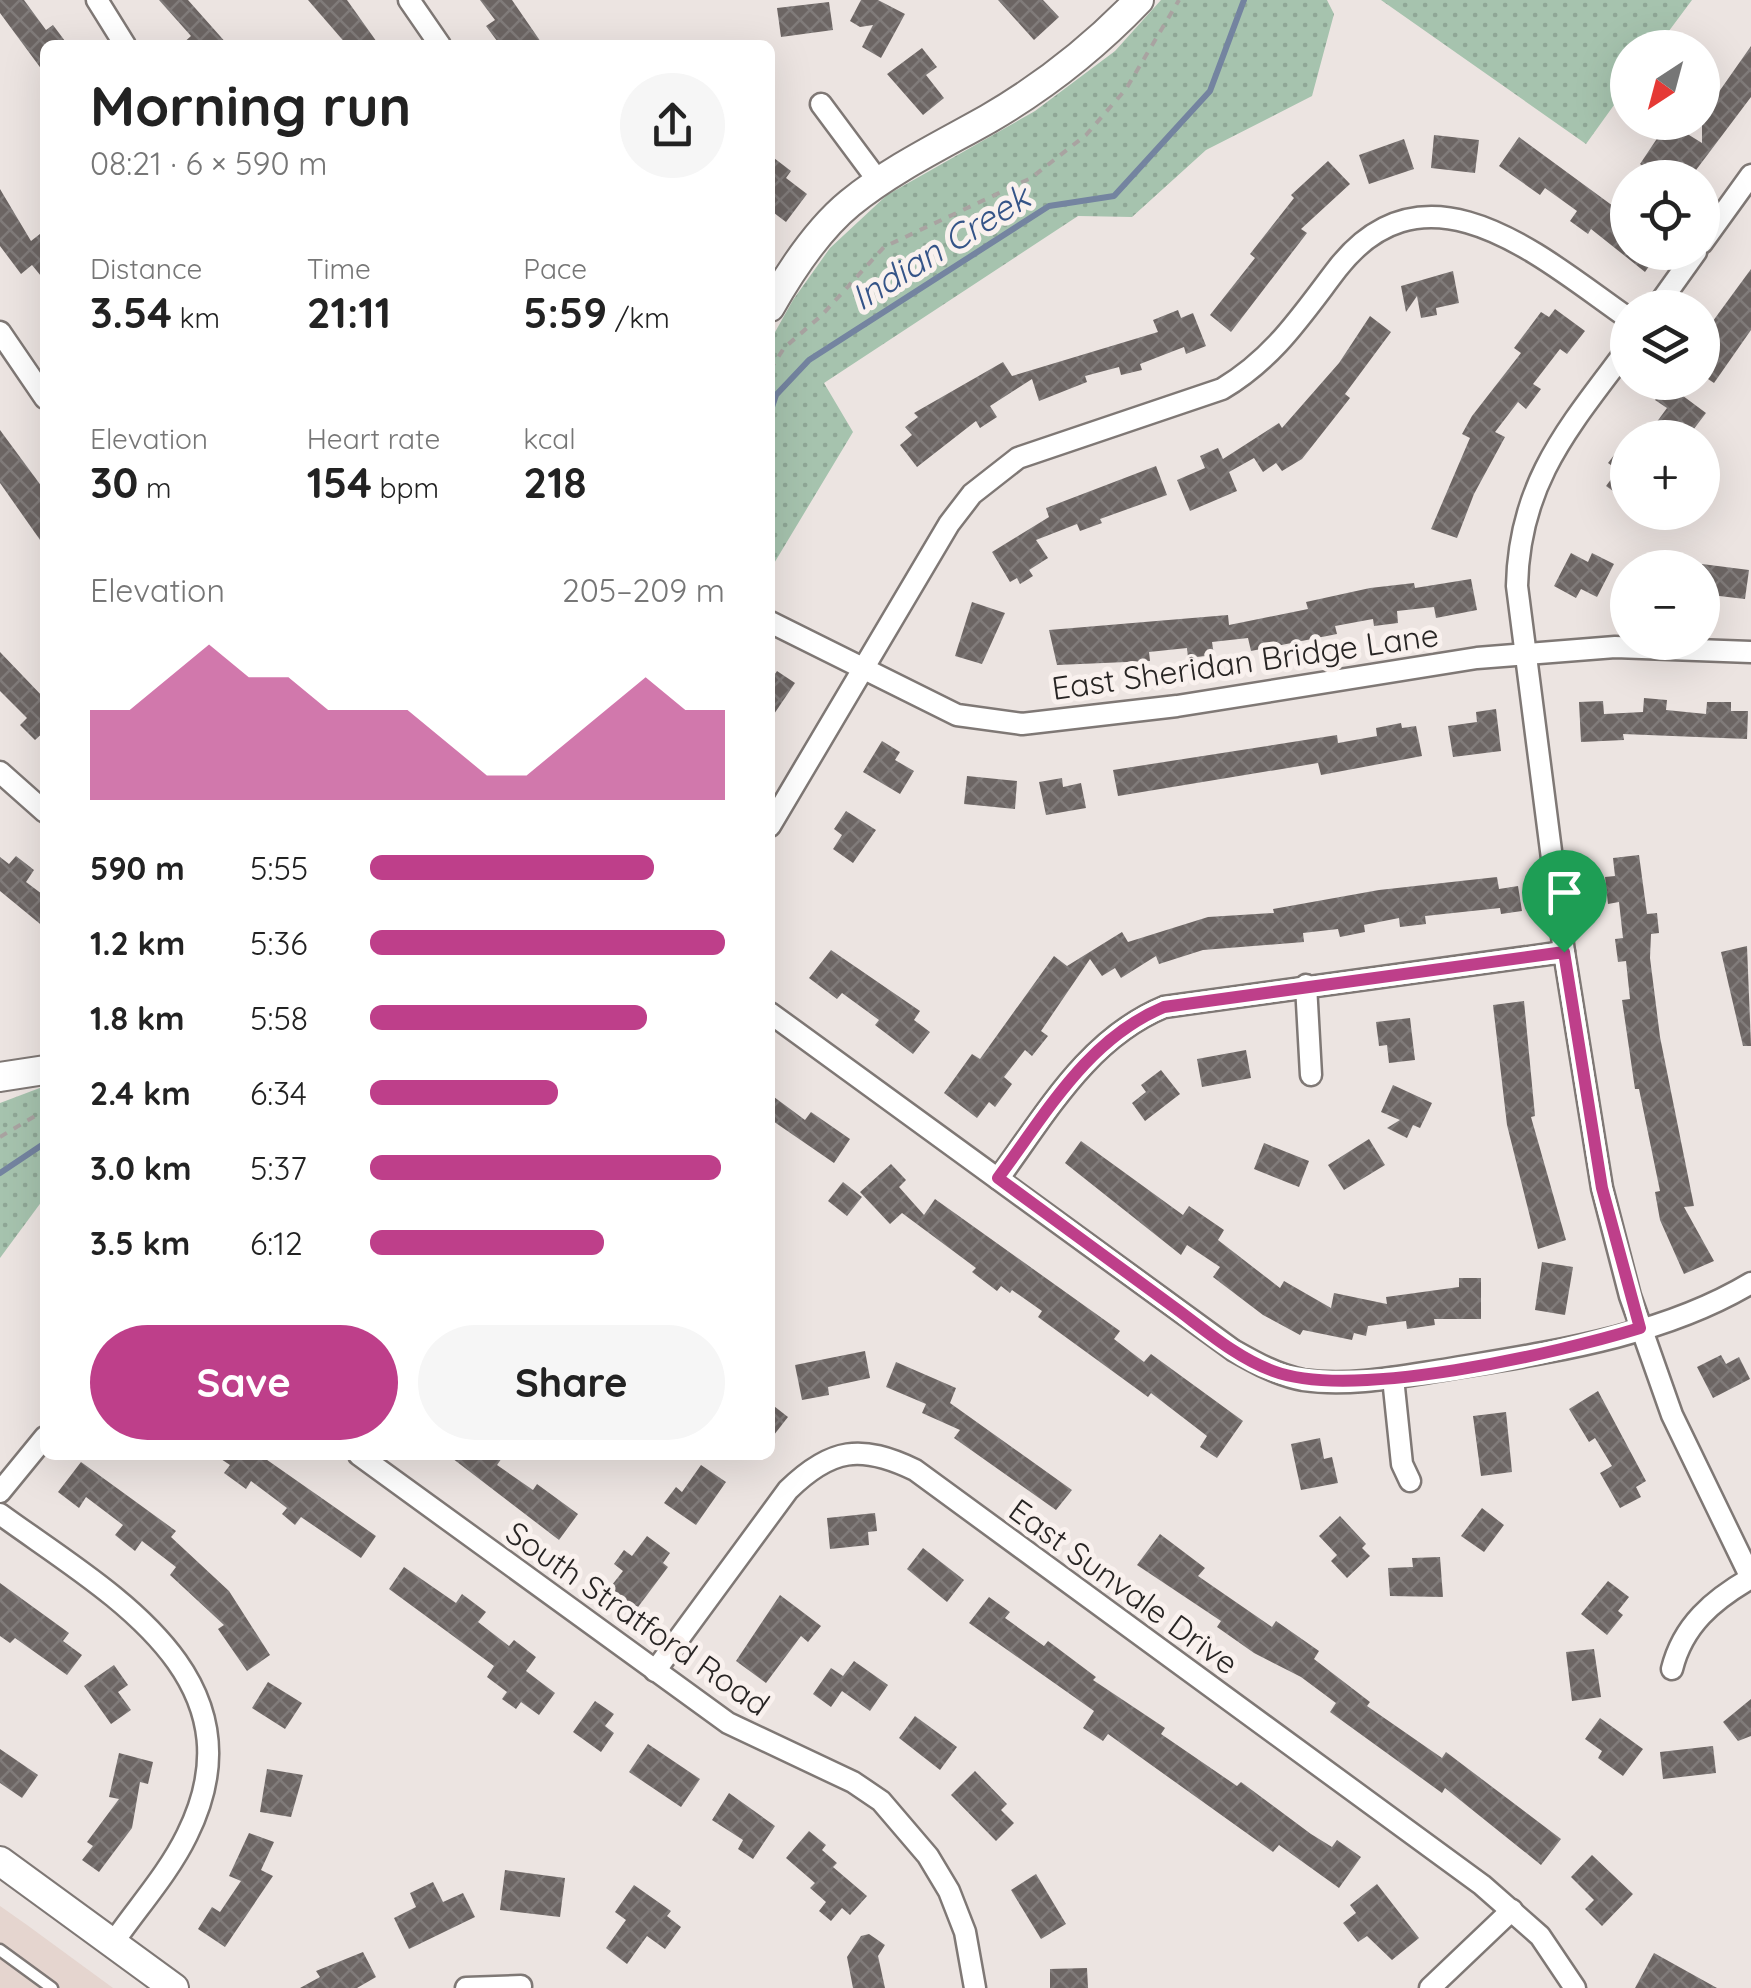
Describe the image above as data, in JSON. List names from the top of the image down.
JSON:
{
  "streets": {
    "street": ["East Sheridan Bridge Lane", "East Sunvale Drive", "South Stratford Road"]
  },
  "crossings": [
    ["East Sunvale Drive", "South Stratford Road"]
  ],
  "water": ["Indian Creek"],
  "north": "bottom left",
  "page": {
    "map_buttons": ["+", "−"],
    "heading": ["Morning run", "08:21 · 6 × 590 m"],
    "stats": [
      ["Distance", "3.54 km"],
      ["Time", "21:11"],
      ["Pace", "5:59 /km"],
      ["Elevation", "30 m"],
      ["Heart rate", "154 bpm"],
      ["kcal", "218"]
    ],
    "chart": ["Elevation", "205–209 m"],
    "list": [
      {
        "name": "590 m",
        "note": "5:55"
      },
      {
        "name": "1.2 km",
        "note": "5:36"
      },
      {
        "name": "1.8 km",
        "note": "5:58"
      },
      {
        "name": "2.4 km",
        "note": "6:34"
      },
      {
        "name": "3.0 km",
        "note": "5:37"
      },
      {
        "name": "3.5 km",
        "note": "6:12"
      }
    ],
    "buttons": ["Save", "Share"]
  }
}
